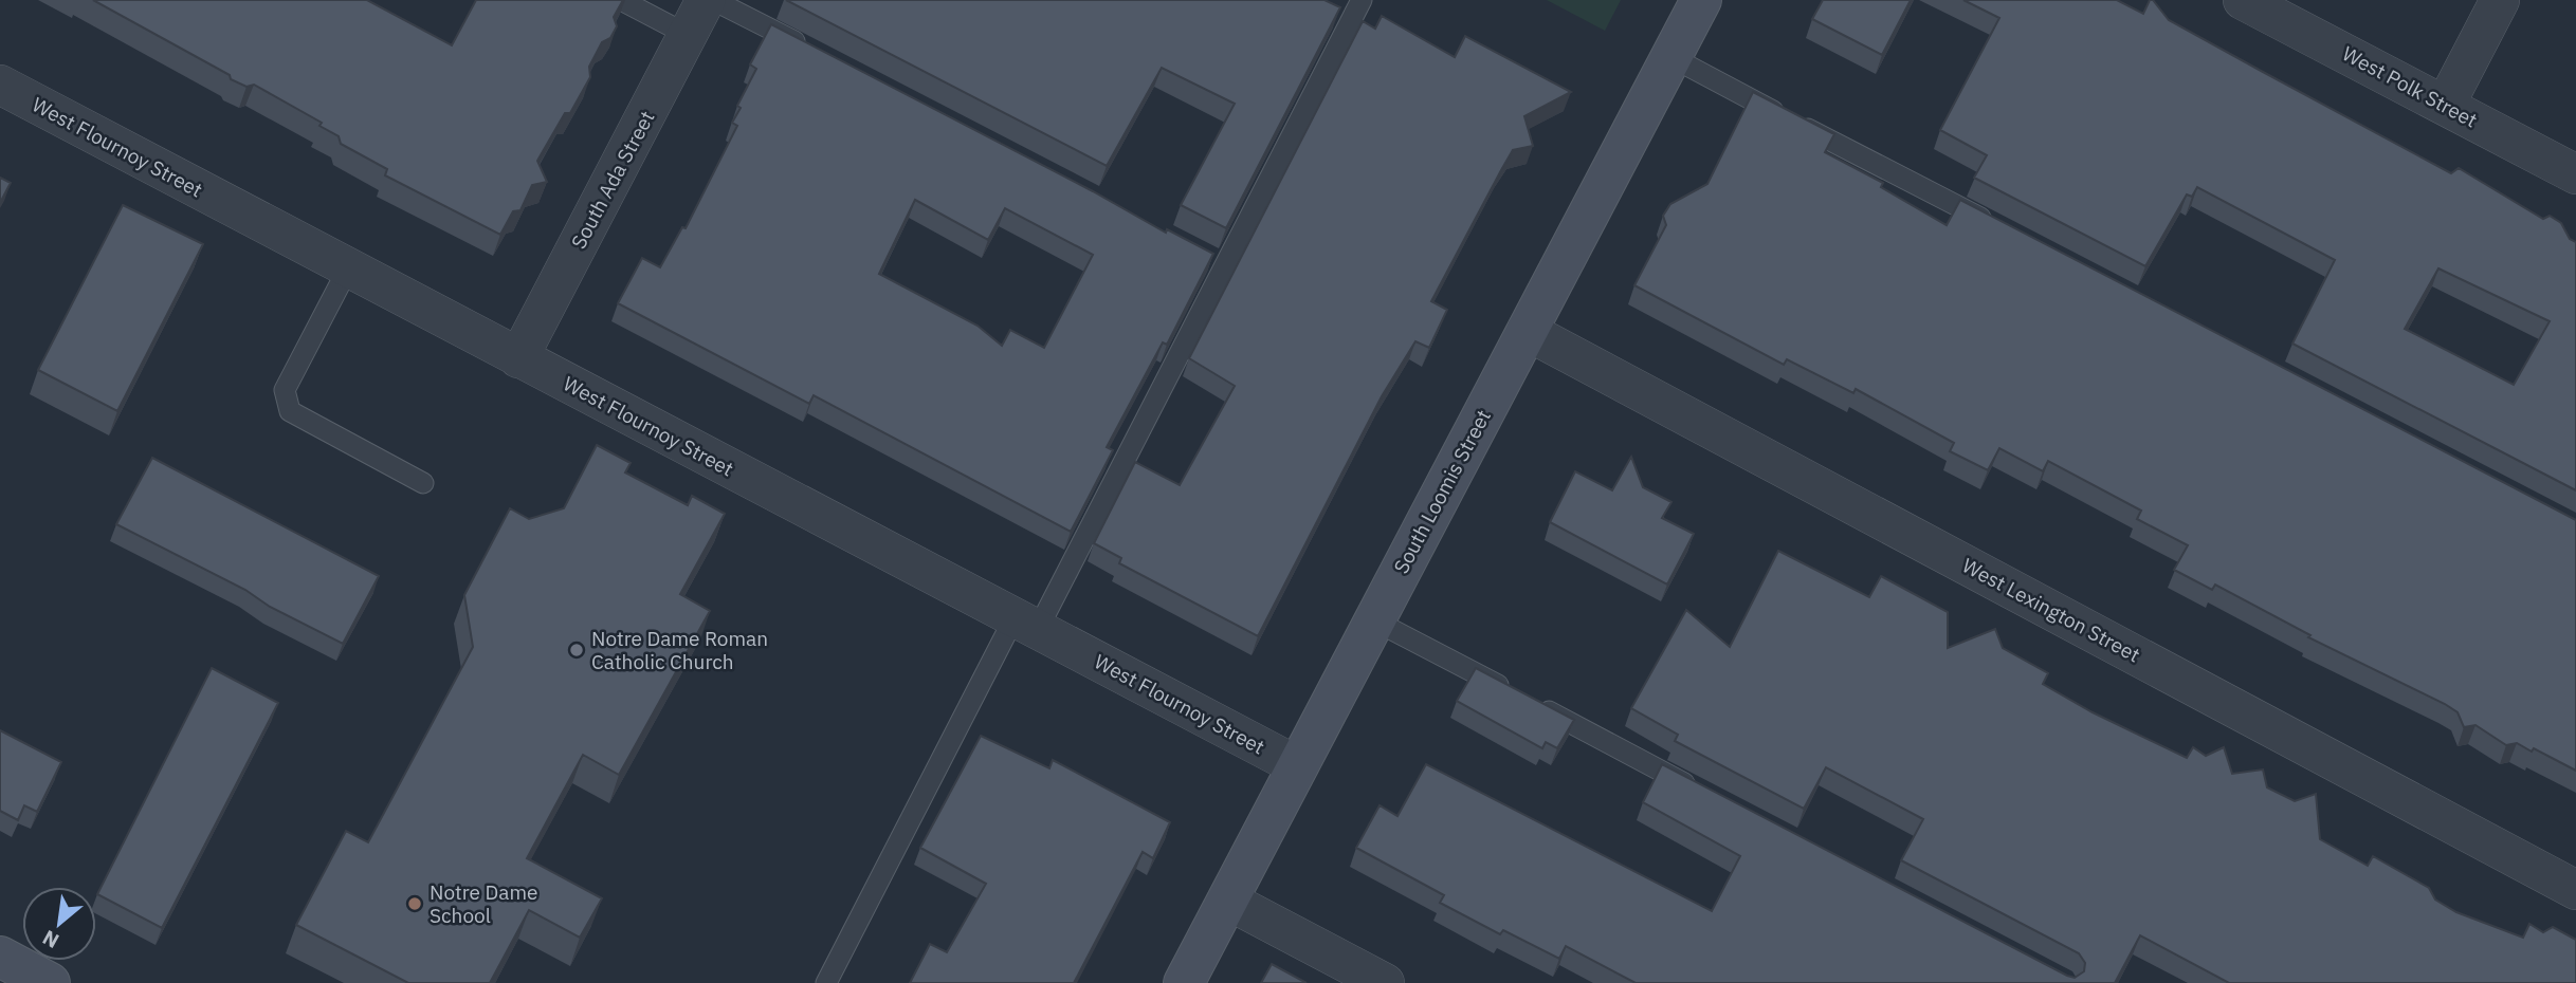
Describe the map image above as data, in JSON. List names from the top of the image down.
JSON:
{
  "streets": {
    "street": [
      "West Polk Street",
      "West Flournoy Street",
      "South Ada Street",
      "South Loomis Street",
      "West Lexington Street"
    ]
  },
  "crossings": [
    ["West Flournoy Street", "South Ada Street"],
    ["West Flournoy Street", "South Loomis Street"],
    ["South Loomis Street", "West Lexington Street"]
  ],
  "places": ["Notre Dame Roman Catholic Church", "Notre Dame School"],
  "north": "bottom left"
}
